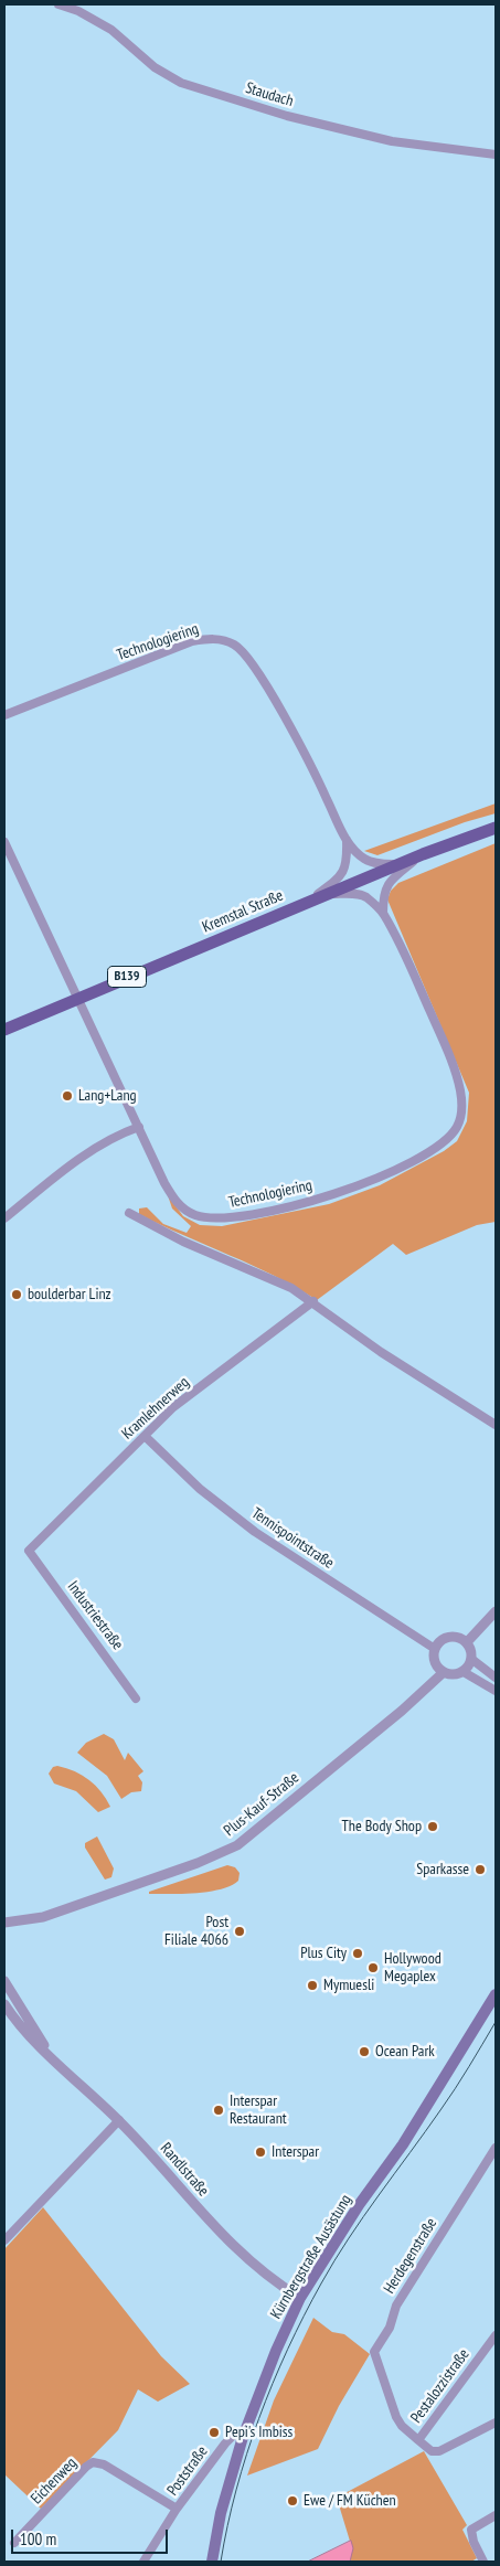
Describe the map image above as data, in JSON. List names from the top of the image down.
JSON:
{
  "streets": {
    "main road": ["Kremstal Straße", "B139", "Kürnbergstraße Ausästung"],
    "street": [
      "Staudach",
      "Technologiering",
      "Kramlehnerweg",
      "Tennispointstraße",
      "Industriestraße",
      "Plus-Kauf-Straße",
      "Randlstraße",
      "Herdegenstraße",
      "Pestalozzistraße",
      "Poststraße",
      "Eichenweg"
    ]
  },
  "crossings": [
    ["Technologiering", "Kremstal Straße"],
    ["Kramlehnerweg", "Tennispointstraße"],
    ["Kramlehnerweg", "Industriestraße"],
    ["Tennispointstraße", "Plus-Kauf-Straße"],
    ["Randlstraße", "Kürnbergstraße Ausästung"],
    ["Herdegenstraße", "Pestalozzistraße"],
    ["Kürnbergstraße Ausästung", "Poststraße"],
    ["Poststraße", "Eichenweg"]
  ],
  "places": [
    "Lang+Lang",
    "boulderbar Linz",
    "The Body Shop",
    "Sparkasse",
    "Post Filiale 4066",
    "Plus City",
    "Hollywood Megaplex",
    "Mymuesli",
    "Ocean Park",
    "Interspar Restaurant",
    "Interspar",
    "Pepi's Imbiss",
    "Ewe / FM Küchen"
  ],
  "scale_bar": "100 m"
}
